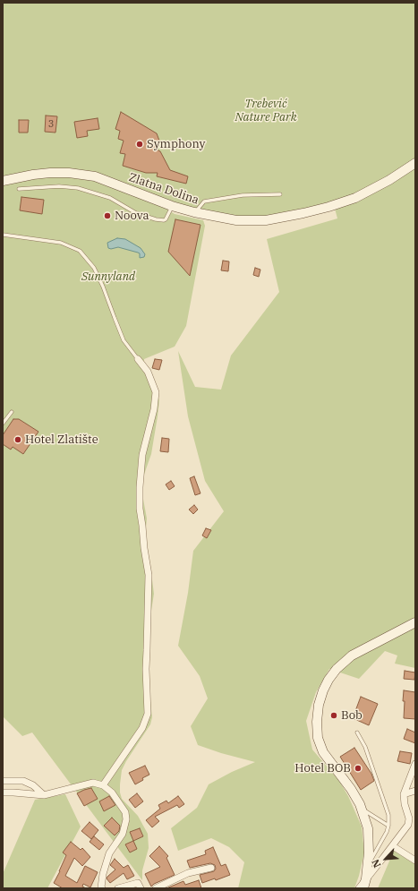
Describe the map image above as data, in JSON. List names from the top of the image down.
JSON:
{
  "streets": {
    "main road": ["Zlatna Dolina"]
  },
  "parks": ["Trebević Nature Park", "Sunnyland"],
  "places": [
    "Symphony",
    "Noova",
    "Hotel Zlatište",
    "Bob",
    "Hotel BOB"
  ],
  "house_numbers": ["3"],
  "north": "bottom left"
}
